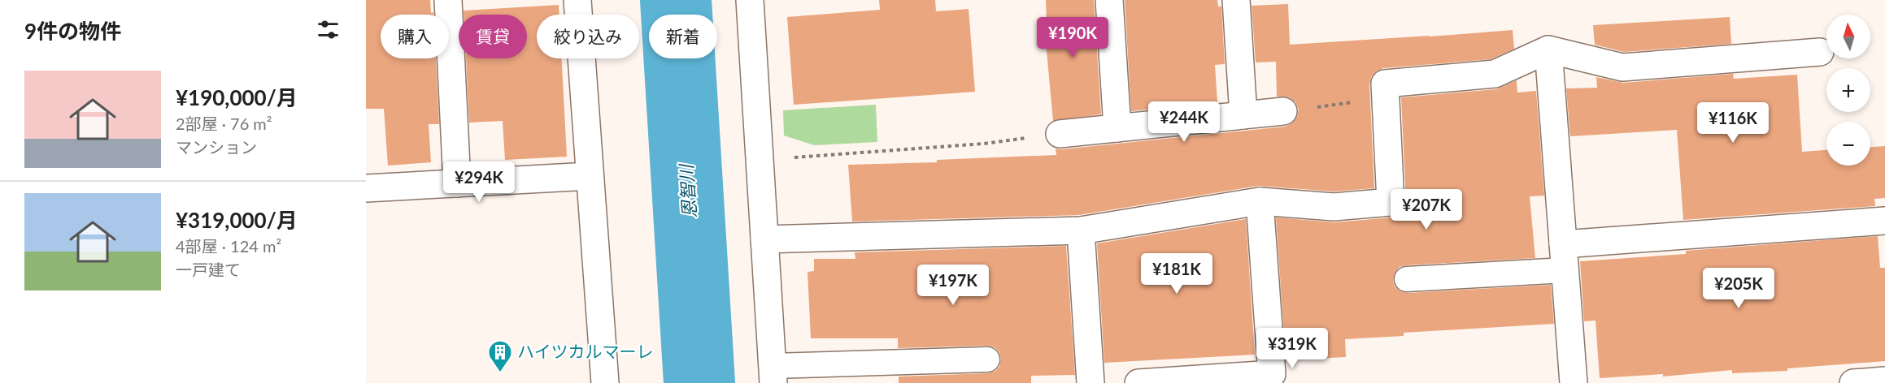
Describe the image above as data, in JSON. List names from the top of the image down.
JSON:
{
  "water": ["恩智川"],
  "places": {
    "building": ["ハイツカルマーレ"]
  },
  "north": "top",
  "page": {
    "heading": "9件の物件",
    "map_buttons": ["+", "−"],
    "chip": [
      "購入",
      "賃貸",
      "絞り込み",
      "新着"
    ],
    "price": [
      "¥190K",
      "¥244K",
      "¥116K",
      "¥294K",
      "¥207K",
      "¥181K",
      "¥197K",
      "¥205K",
      "¥319K"
    ],
    "list": [
      {
        "name": "¥190,000/月",
        "note": "2部屋 · 76 m² · マンション"
      },
      {
        "name": "¥319,000/月",
        "note": "4部屋 · 124 m² · 一戸建て"
      }
    ]
  }
}
